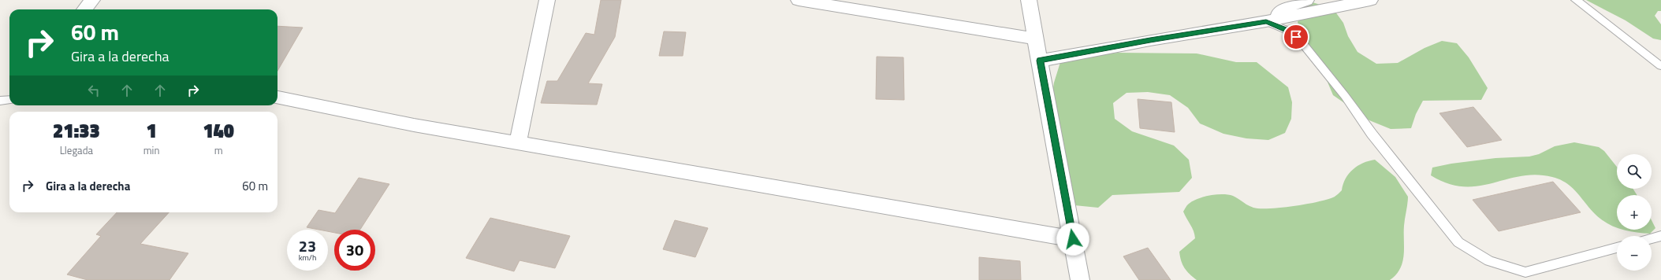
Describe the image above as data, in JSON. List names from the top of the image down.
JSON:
{
  "page": {
    "turn": ["60 m", "Gira a la derecha"],
    "eta": [
      "21:33",
      "Llegada",
      "1",
      "min",
      "140",
      "m"
    ],
    "map_buttons": ["+", "−"],
    "list": [
      {
        "name": "Gira a la derecha",
        "value": "60 m"
      }
    ],
    "speed": "23 km/h",
    "limit": "30"
  }
}
